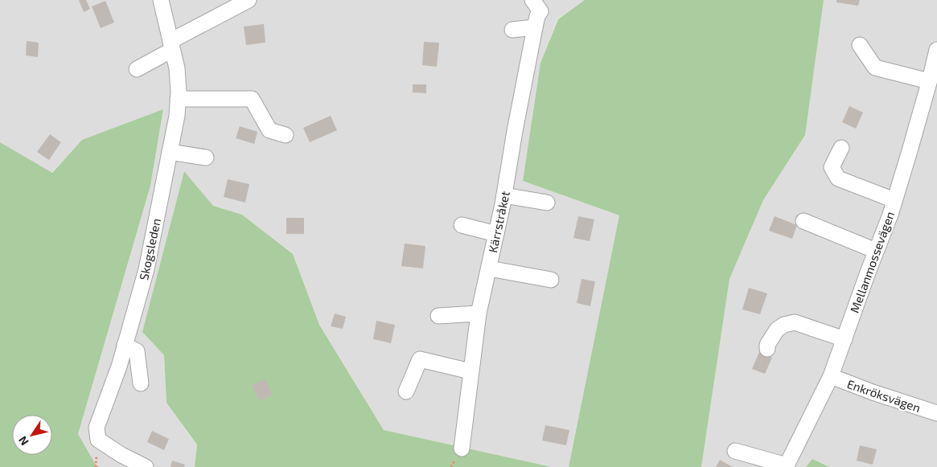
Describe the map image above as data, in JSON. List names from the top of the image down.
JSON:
{
  "streets": {
    "street": [
      "Kärrstråket",
      "Skogsleden",
      "Mellanmossevägen",
      "Enkröksvägen"
    ]
  },
  "crossings": [
    ["Mellanmossevägen", "Enkröksvägen"]
  ],
  "north": "bottom left"
}
